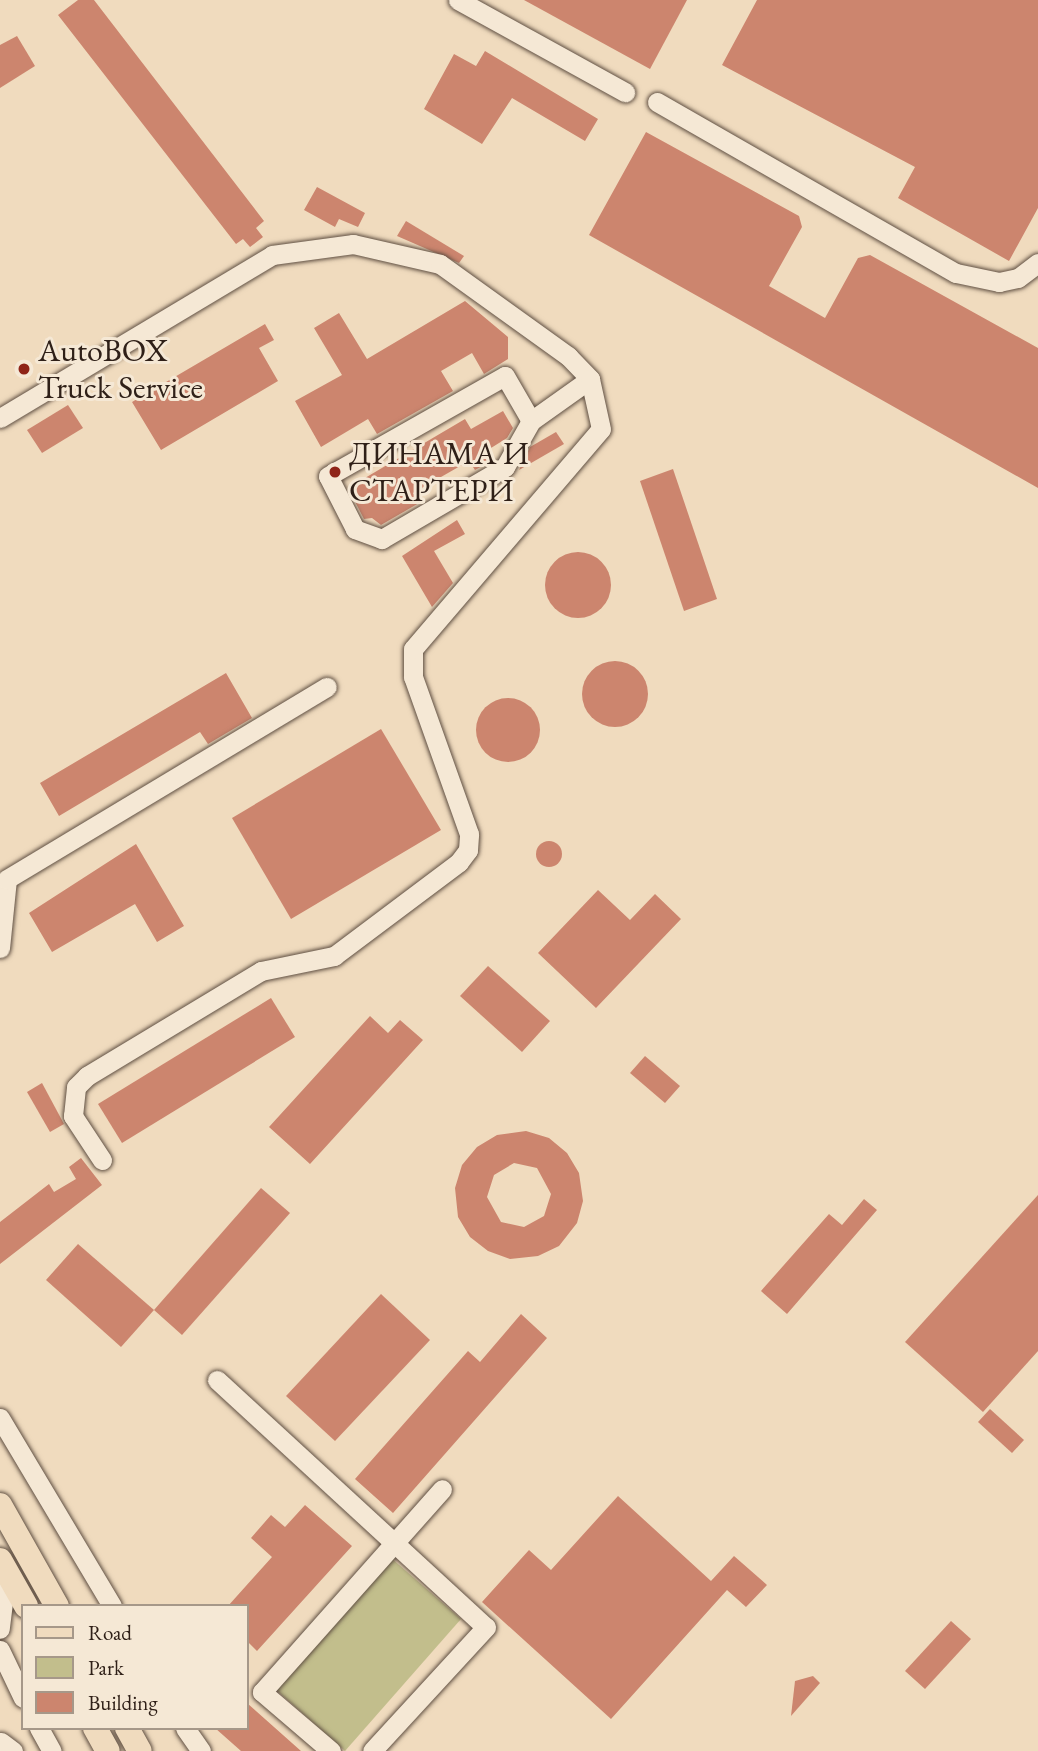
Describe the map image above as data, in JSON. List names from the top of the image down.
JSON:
{
  "places": ["AutoBOX Truck Service", "ДИНАМА И СТАРТЕРИ"],
  "legend": ["Road", "Park", "Building"]
}
